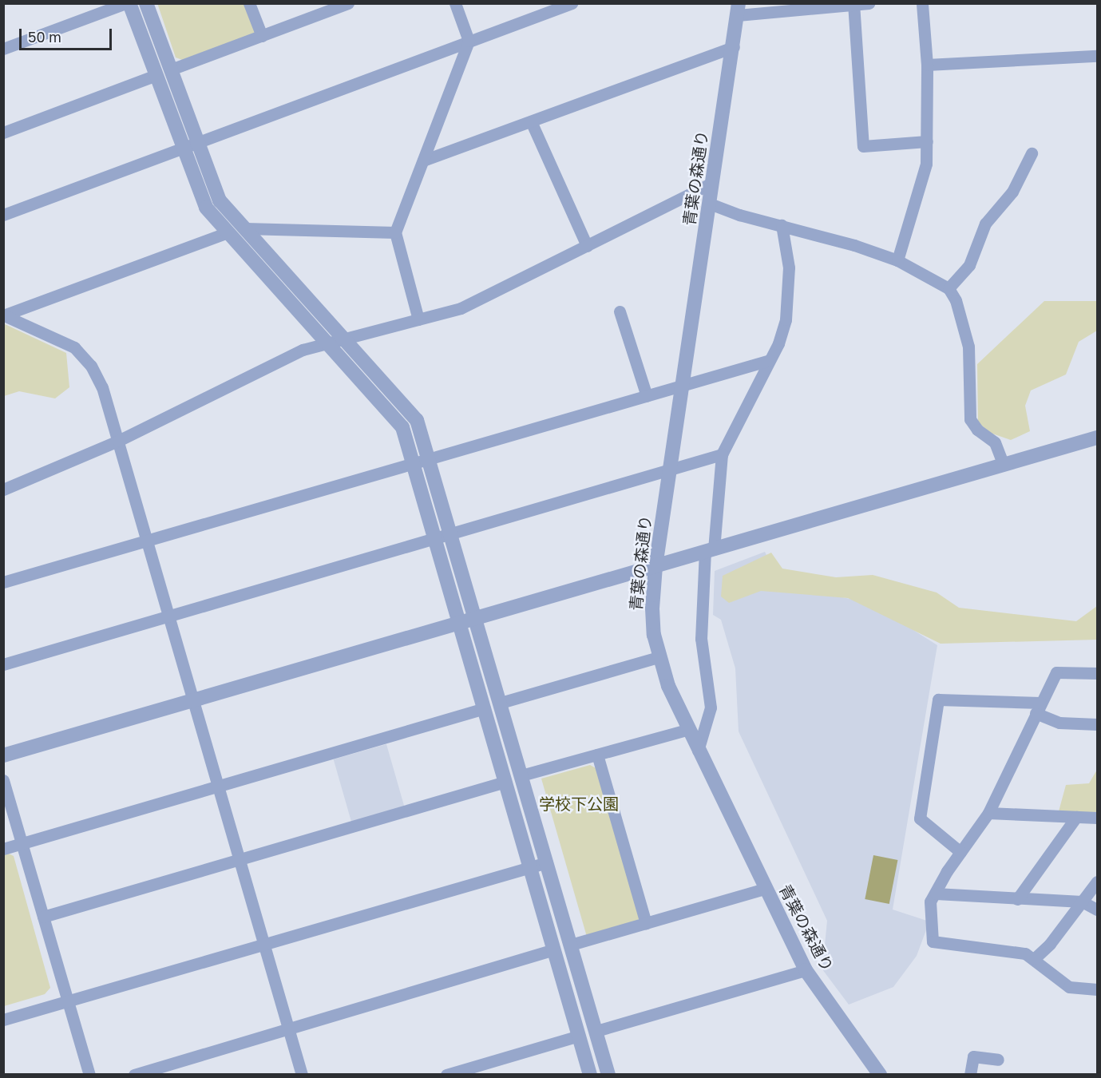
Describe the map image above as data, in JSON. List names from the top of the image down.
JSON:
{
  "streets": {
    "street": ["青葉の森通り"]
  },
  "parks": ["学校下公園"],
  "scale_bar": "50 m"
}
